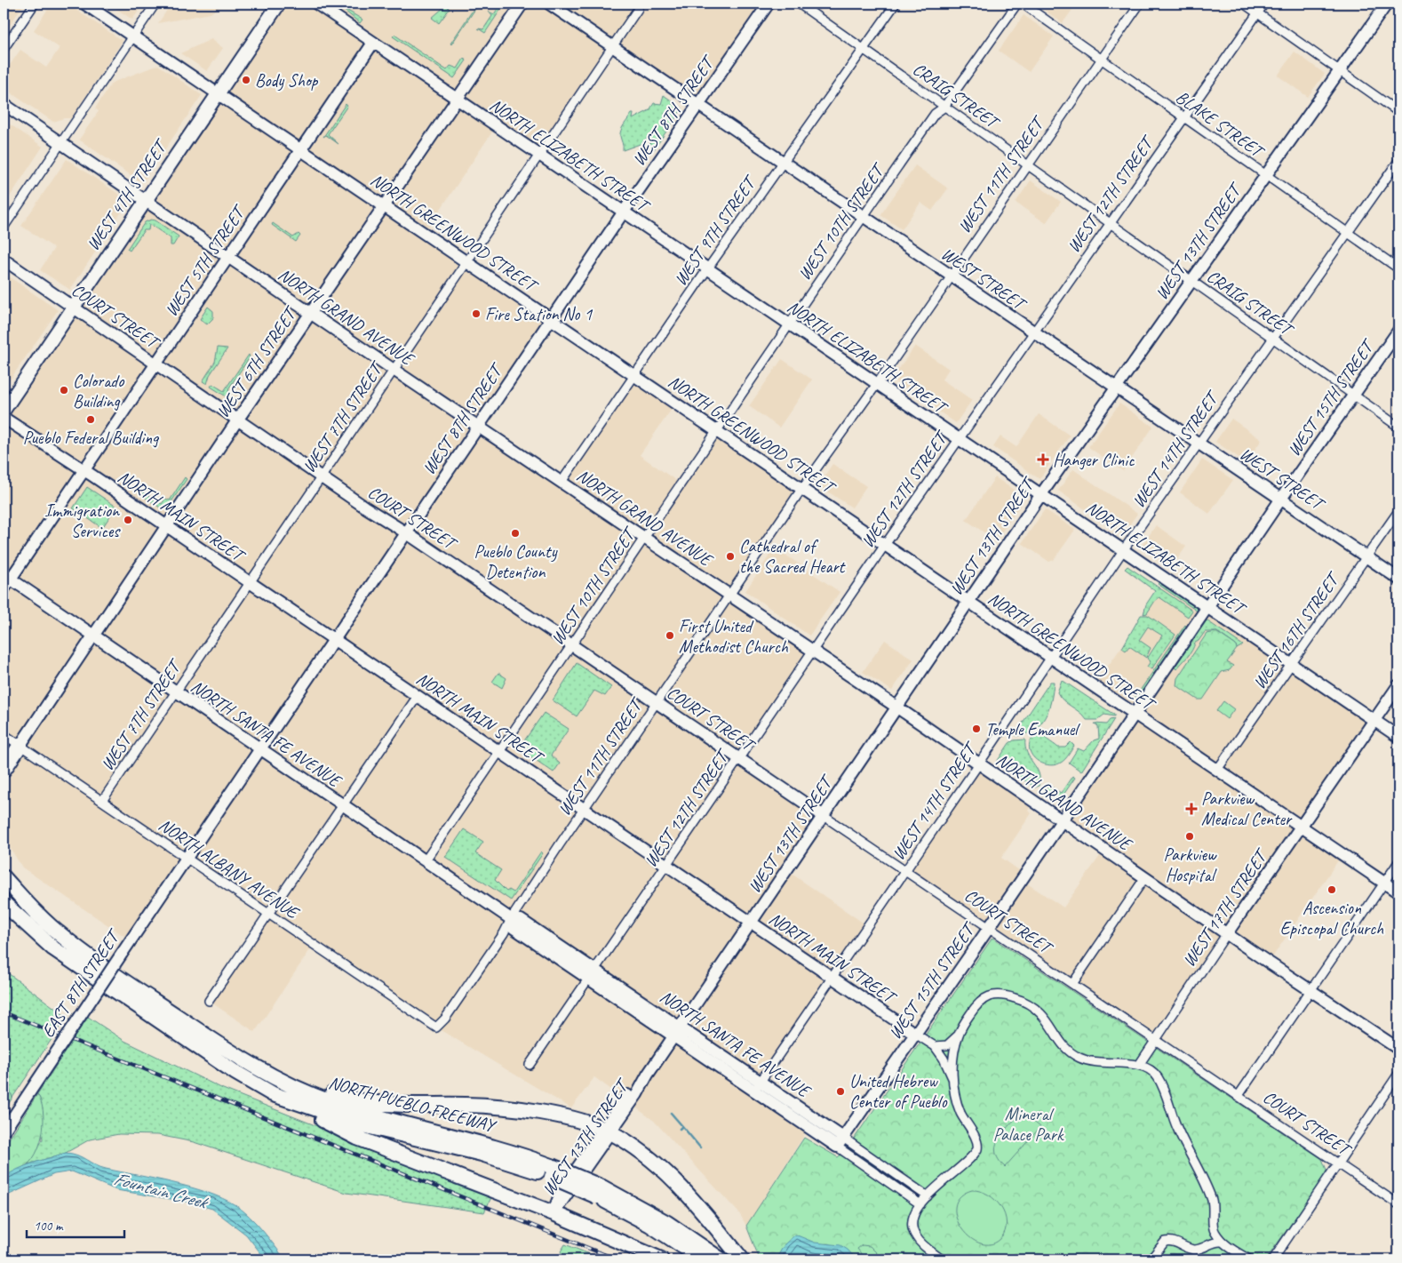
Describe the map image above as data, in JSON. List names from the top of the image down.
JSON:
{
  "streets": {
    "highway": ["NORTH PUEBLO FREEWAY"],
    "main road": ["WEST 4TH STREET"],
    "street": [
      "CRAIG STREET",
      "WEST 8TH STREET",
      "BLAKE STREET",
      "NORTH ELIZABETH STREET",
      "WEST 11TH STREET",
      "WEST 12TH STREET",
      "WEST 10TH STREET",
      "NORTH GREENWOOD STREET",
      "WEST 9TH STREET",
      "WEST 13TH STREET",
      "WEST 5TH STREET",
      "WEST STREET",
      "COURT STREET",
      "NORTH GRAND AVENUE",
      "WEST 6TH STREET",
      "WEST 15TH STREET",
      "WEST 7TH STREET",
      "WEST 14TH STREET",
      "NORTH MAIN STREET",
      "WEST 16TH STREET",
      "NORTH SANTA FE AVENUE",
      "NORTH ALBANY AVENUE",
      "WEST 17TH STREET",
      "EAST 8TH STREET"
    ]
  },
  "crossings": [
    ["CRAIG STREET", "WEST 11TH STREET"],
    ["CRAIG STREET", "WEST 12TH STREET"],
    ["CRAIG STREET", "WEST 10TH STREET"],
    ["CRAIG STREET", "WEST 9TH STREET"],
    ["CRAIG STREET", "WEST 13TH STREET"],
    ["CRAIG STREET", "WEST 15TH STREET"],
    ["CRAIG STREET", "WEST 14TH STREET"],
    ["WEST 8TH STREET", "NORTH ELIZABETH STREET"],
    ["WEST 8TH STREET", "NORTH GREENWOOD STREET"],
    ["WEST 8TH STREET", "WEST STREET"],
    ["WEST 8TH STREET", "COURT STREET"],
    ["WEST 8TH STREET", "NORTH GRAND AVENUE"],
    ["WEST 8TH STREET", "NORTH MAIN STREET"],
    ["WEST 8TH STREET", "NORTH SANTA FE AVENUE"],
    ["WEST 8TH STREET", "NORTH ALBANY AVENUE"],
    ["WEST 8TH STREET", "EAST 8TH STREET"],
    ["BLAKE STREET", "WEST 11TH STREET"],
    ["BLAKE STREET", "WEST 12TH STREET"],
    ["BLAKE STREET", "WEST 13TH STREET"],
    ["BLAKE STREET", "WEST 14TH STREET"],
    ["NORTH ELIZABETH STREET", "WEST 11TH STREET"],
    ["NORTH ELIZABETH STREET", "WEST 12TH STREET"],
    ["NORTH ELIZABETH STREET", "WEST 10TH STREET"],
    ["NORTH ELIZABETH STREET", "WEST 9TH STREET"],
    ["NORTH ELIZABETH STREET", "WEST 13TH STREET"],
    ["NORTH ELIZABETH STREET", "WEST 5TH STREET"],
    ["NORTH ELIZABETH STREET", "WEST 6TH STREET"],
    ["NORTH ELIZABETH STREET", "WEST 15TH STREET"],
    ["NORTH ELIZABETH STREET", "WEST 7TH STREET"],
    ["NORTH ELIZABETH STREET", "WEST 14TH STREET"],
    ["NORTH ELIZABETH STREET", "WEST 16TH STREET"],
    ["NORTH ELIZABETH STREET", "WEST 17TH STREET"],
    ["WEST 11TH STREET", "NORTH GREENWOOD STREET"],
    ["WEST 11TH STREET", "WEST STREET"],
    ["WEST 11TH STREET", "COURT STREET"],
    ["WEST 11TH STREET", "NORTH GRAND AVENUE"],
    ["WEST 11TH STREET", "NORTH MAIN STREET"],
    ["WEST 11TH STREET", "NORTH SANTA FE AVENUE"],
    ["WEST 11TH STREET", "NORTH ALBANY AVENUE"],
    ["WEST 12TH STREET", "NORTH GREENWOOD STREET"],
    ["WEST 12TH STREET", "WEST STREET"],
    ["WEST 12TH STREET", "COURT STREET"],
    ["WEST 12TH STREET", "NORTH GRAND AVENUE"],
    ["WEST 12TH STREET", "NORTH MAIN STREET"],
    ["WEST 12TH STREET", "NORTH SANTA FE AVENUE"],
    ["WEST 4TH STREET", "NORTH GREENWOOD STREET"],
    ["WEST 4TH STREET", "COURT STREET"],
    ["WEST 4TH STREET", "NORTH GRAND AVENUE"],
    ["WEST 10TH STREET", "NORTH GREENWOOD STREET"],
    ["WEST 10TH STREET", "WEST STREET"],
    ["WEST 10TH STREET", "COURT STREET"],
    ["WEST 10TH STREET", "NORTH GRAND AVENUE"],
    ["WEST 10TH STREET", "NORTH MAIN STREET"],
    ["WEST 10TH STREET", "NORTH SANTA FE AVENUE"],
    ["NORTH GREENWOOD STREET", "WEST 9TH STREET"],
    ["NORTH GREENWOOD STREET", "WEST 13TH STREET"],
    ["NORTH GREENWOOD STREET", "WEST 5TH STREET"],
    ["NORTH GREENWOOD STREET", "WEST 6TH STREET"],
    ["NORTH GREENWOOD STREET", "WEST 15TH STREET"],
    ["NORTH GREENWOOD STREET", "WEST 7TH STREET"],
    ["NORTH GREENWOOD STREET", "WEST 14TH STREET"],
    ["NORTH GREENWOOD STREET", "WEST 16TH STREET"],
    ["NORTH GREENWOOD STREET", "WEST 17TH STREET"],
    ["WEST 9TH STREET", "WEST STREET"],
    ["WEST 9TH STREET", "NORTH GRAND AVENUE"],
    ["WEST 13TH STREET", "WEST STREET"],
    ["WEST 13TH STREET", "COURT STREET"],
    ["WEST 13TH STREET", "NORTH GRAND AVENUE"],
    ["WEST 13TH STREET", "NORTH MAIN STREET"],
    ["WEST 13TH STREET", "NORTH SANTA FE AVENUE"],
    ["WEST 5TH STREET", "COURT STREET"],
    ["WEST 5TH STREET", "NORTH GRAND AVENUE"],
    ["WEST 5TH STREET", "NORTH MAIN STREET"],
    ["WEST 5TH STREET", "NORTH SANTA FE AVENUE"],
    ["WEST STREET", "WEST 15TH STREET"],
    ["WEST STREET", "WEST 7TH STREET"],
    ["WEST STREET", "WEST 14TH STREET"],
    ["WEST STREET", "WEST 16TH STREET"],
    ["COURT STREET", "WEST 6TH STREET"],
    ["COURT STREET", "WEST 15TH STREET"],
    ["COURT STREET", "WEST 7TH STREET"],
    ["COURT STREET", "WEST 14TH STREET"],
    ["COURT STREET", "WEST 17TH STREET"],
    ["NORTH GRAND AVENUE", "WEST 6TH STREET"],
    ["NORTH GRAND AVENUE", "WEST 15TH STREET"],
    ["NORTH GRAND AVENUE", "WEST 7TH STREET"],
    ["NORTH GRAND AVENUE", "WEST 14TH STREET"],
    ["NORTH GRAND AVENUE", "WEST 17TH STREET"],
    ["WEST 6TH STREET", "NORTH MAIN STREET"],
    ["WEST 6TH STREET", "NORTH SANTA FE AVENUE"],
    ["WEST 6TH STREET", "NORTH ALBANY AVENUE"],
    ["WEST 15TH STREET", "NORTH MAIN STREET"],
    ["WEST 15TH STREET", "NORTH SANTA FE AVENUE"],
    ["WEST 7TH STREET", "NORTH MAIN STREET"],
    ["WEST 7TH STREET", "NORTH SANTA FE AVENUE"],
    ["WEST 7TH STREET", "NORTH ALBANY AVENUE"],
    ["WEST 14TH STREET", "NORTH MAIN STREET"],
    ["WEST 14TH STREET", "NORTH SANTA FE AVENUE"],
    ["NORTH MAIN STREET", "NORTH SANTA FE AVENUE"],
    ["NORTH MAIN STREET", "WEST 17TH STREET"],
    ["NORTH ALBANY AVENUE", "EAST 8TH STREET"]
  ],
  "water": ["Fountain Creek"],
  "parks": ["Mineral Palace Park"],
  "places": {
    "other": [
      "Body Shop",
      "Fire Station No 1",
      "Colorado Building",
      "Pueblo Federal Building",
      "Immigration Services",
      "Pueblo County Detention",
      "Cathedral of the Sacred Heart",
      "First United Methodist Church",
      "Temple Emanuel",
      "Parkview Hospital",
      "Ascension Episcopal Church",
      "United Hebrew Center of Pueblo"
    ],
    "health": ["Hanger Clinic", "Parkview Medical Center"]
  },
  "scale_bar": "100 m"
}
